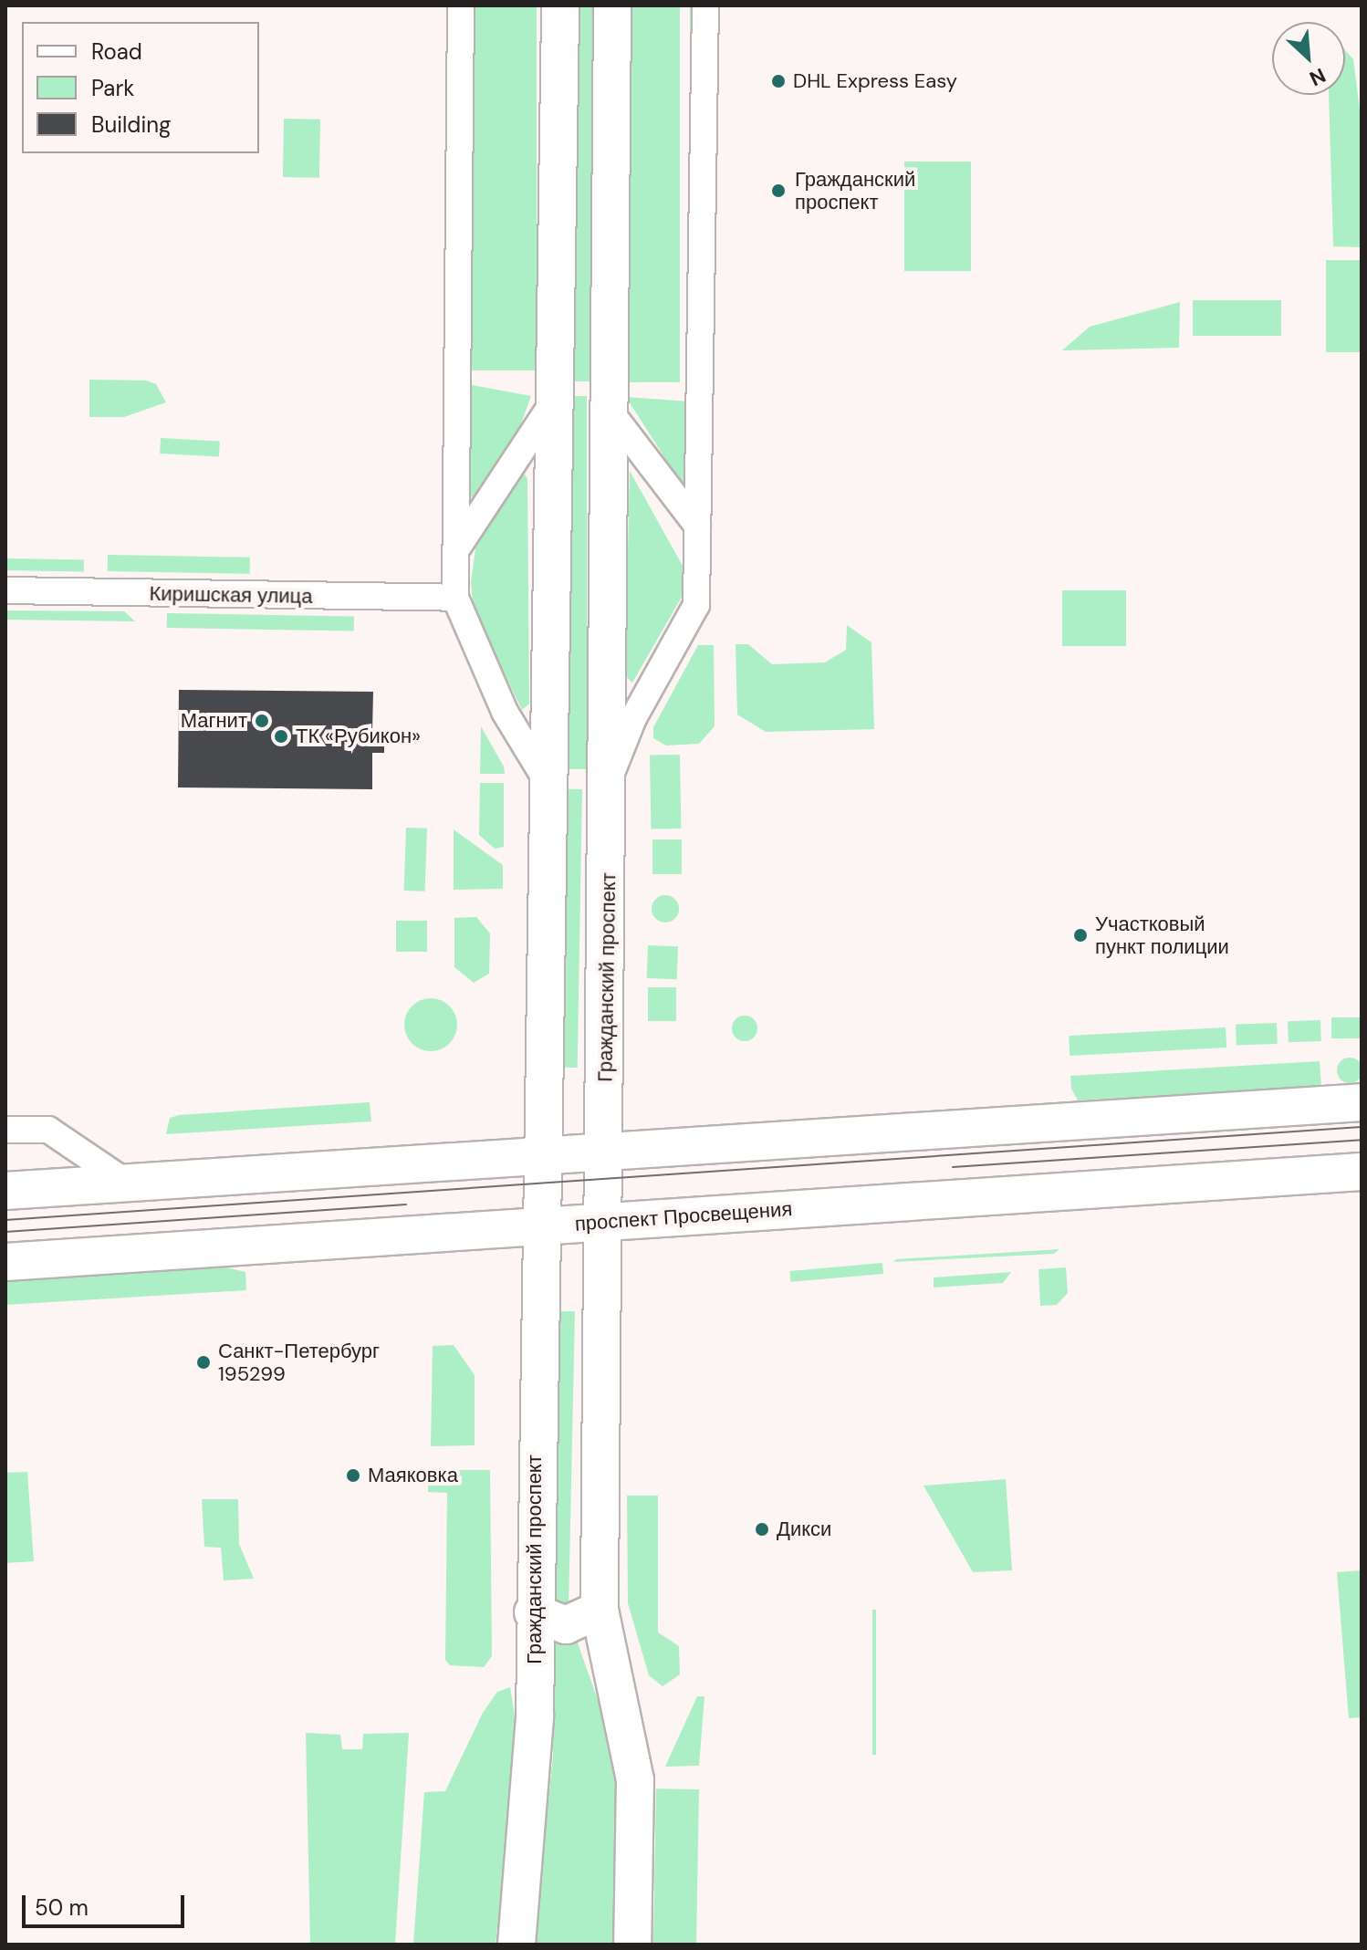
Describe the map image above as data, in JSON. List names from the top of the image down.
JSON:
{
  "streets": {
    "main road": ["Гражданский проспект", "проспект Просвещения"],
    "street": ["Киришская улица"]
  },
  "crossings": [
    ["Гражданский проспект", "проспект Просвещения"]
  ],
  "places": [
    "DHL Express Easy",
    "Гражданский проспект",
    "Магнит",
    "ТК «Рубикон»",
    "Участковый пункт полиции",
    "Санкт-Петербург 195299",
    "Маяковка",
    "Дикси"
  ],
  "legend": ["Road", "Park", "Building"],
  "scale_bar": "50 m",
  "north": "bottom right"
}
